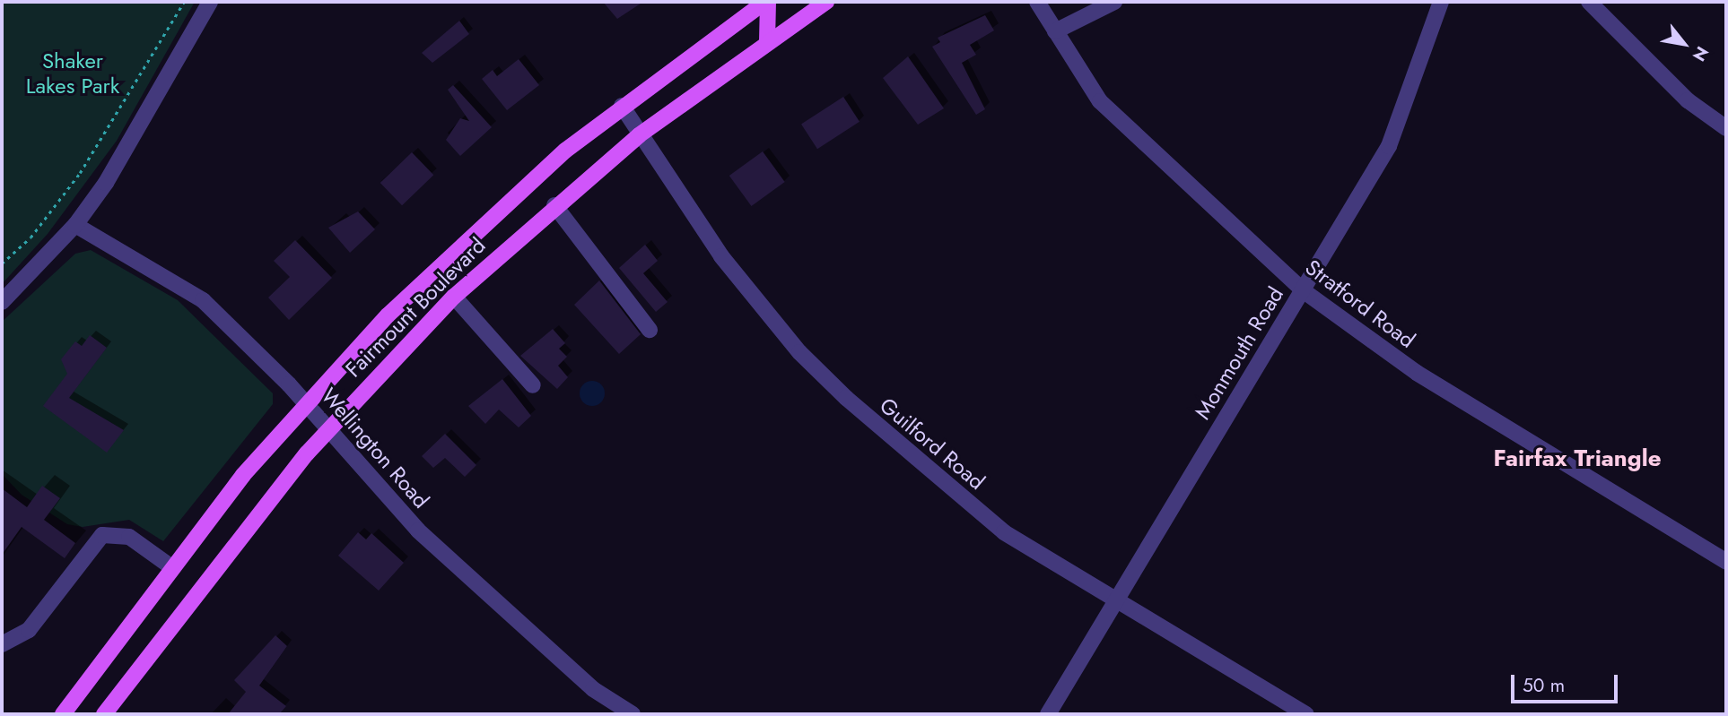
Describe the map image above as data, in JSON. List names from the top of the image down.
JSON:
{
  "streets": {
    "main road": ["Fairmount Boulevard"],
    "street": [
      "Stratford Road",
      "Monmouth Road",
      "Guilford Road",
      "Wellington Road"
    ]
  },
  "crossings": [
    ["Stratford Road", "Monmouth Road"],
    ["Fairmount Boulevard", "Guilford Road"],
    ["Fairmount Boulevard", "Wellington Road"],
    ["Monmouth Road", "Guilford Road"]
  ],
  "districts": ["Fairfax Triangle"],
  "parks": ["Shaker Lakes Park"],
  "scale_bar": "50 m",
  "north": "bottom right"
}
